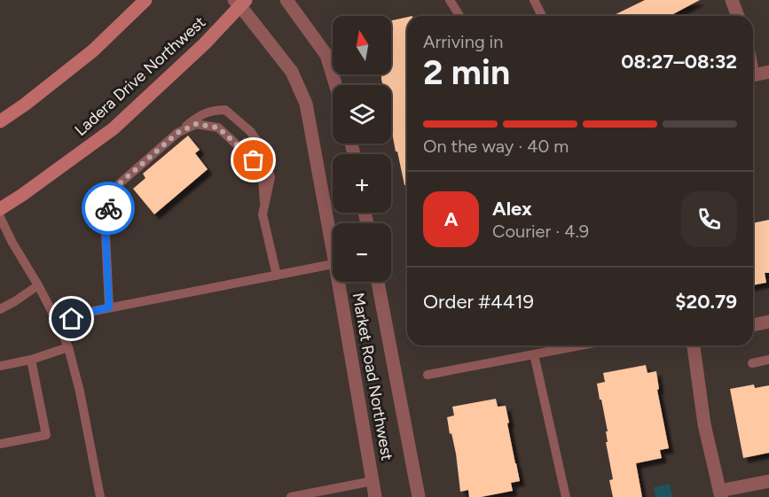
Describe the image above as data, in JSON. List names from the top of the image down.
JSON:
{
  "streets": {
    "main road": ["Ladera Drive Northwest"],
    "street": ["Market Road Northwest"]
  },
  "crossings": [
    ["Ladera Drive Northwest", "Market Road Northwest"]
  ],
  "north": "top",
  "page": {
    "map_buttons": ["+", "−"],
    "heading": ["2 min", "Arriving in", "08:27–08:32"],
    "panel": [
      "Alex",
      "Courier · 4.9",
      "Order #4419",
      "$20.79"
    ],
    "bar": "On the way · 40 m",
    "round": "A"
  }
}
